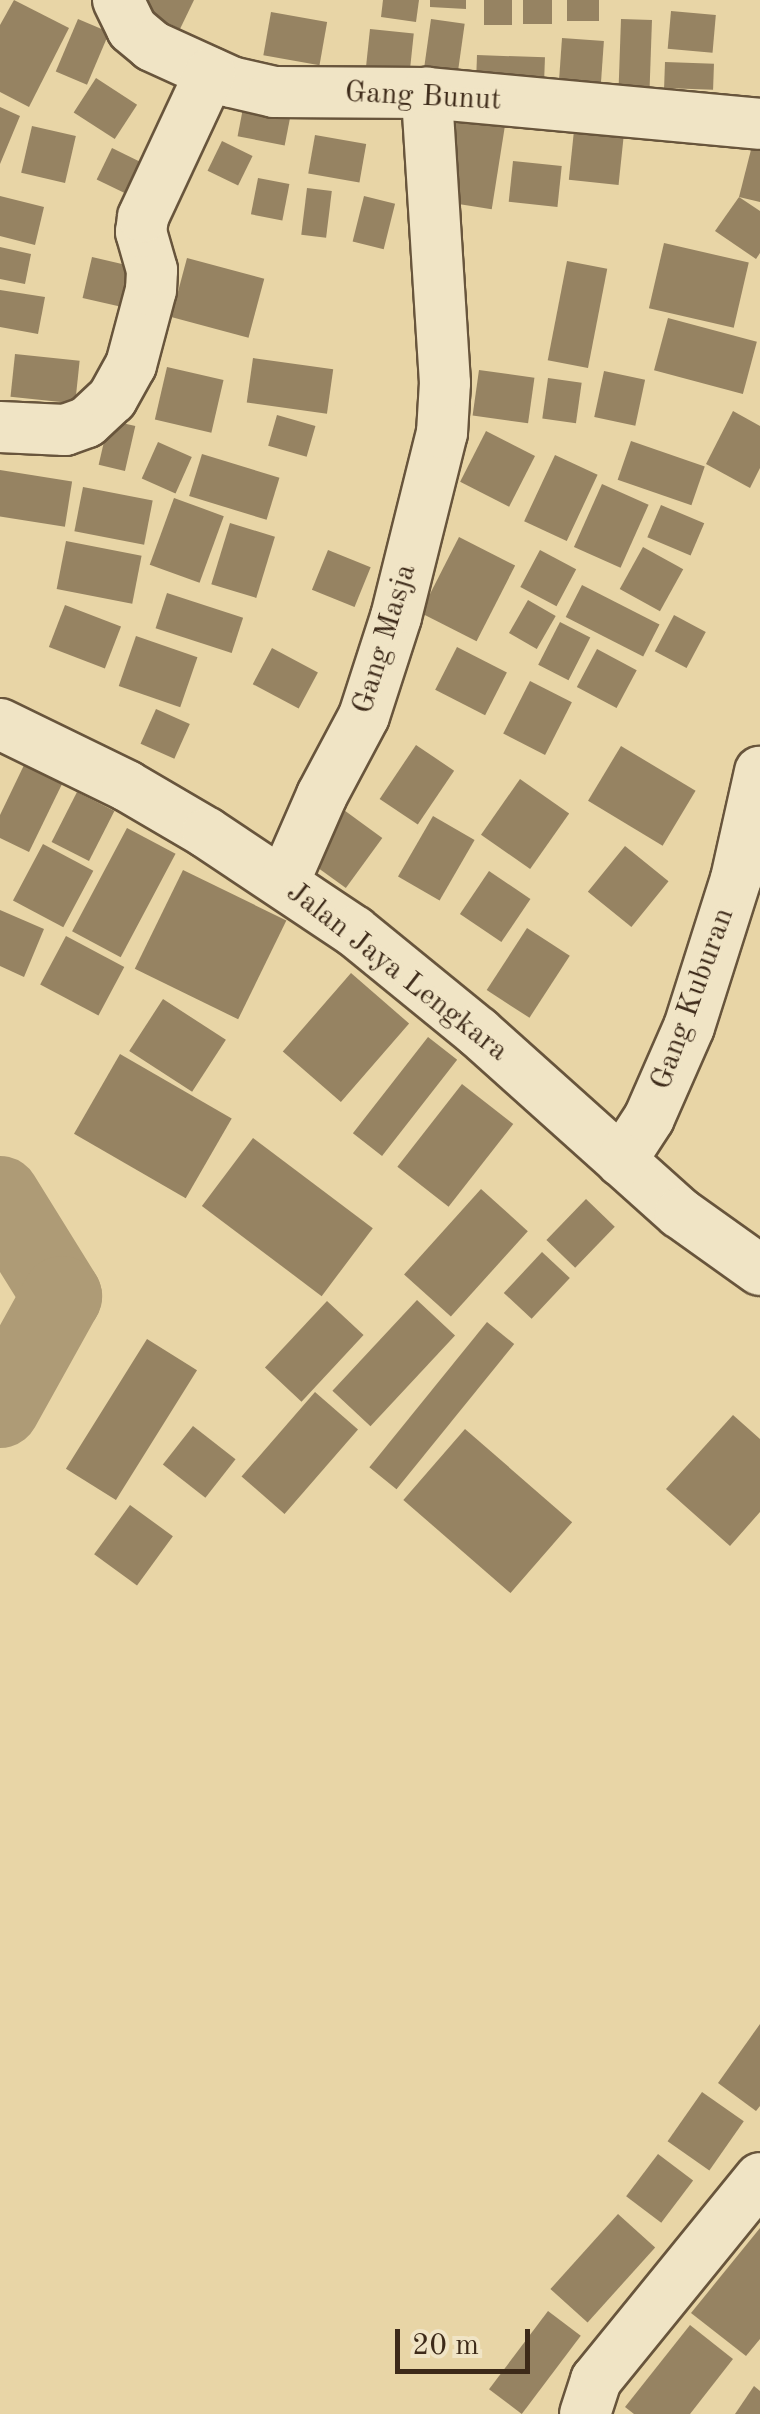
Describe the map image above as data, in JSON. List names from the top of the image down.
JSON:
{
  "streets": {
    "street": [
      "Gang Bunut",
      "Gang Masja",
      "Jalan Jaya Lengkara",
      "Gang Kuburan"
    ]
  },
  "crossings": [
    ["Gang Bunut", "Gang Masja"],
    ["Gang Masja", "Jalan Jaya Lengkara"],
    ["Jalan Jaya Lengkara", "Gang Kuburan"]
  ],
  "scale_bar": "20 m"
}
